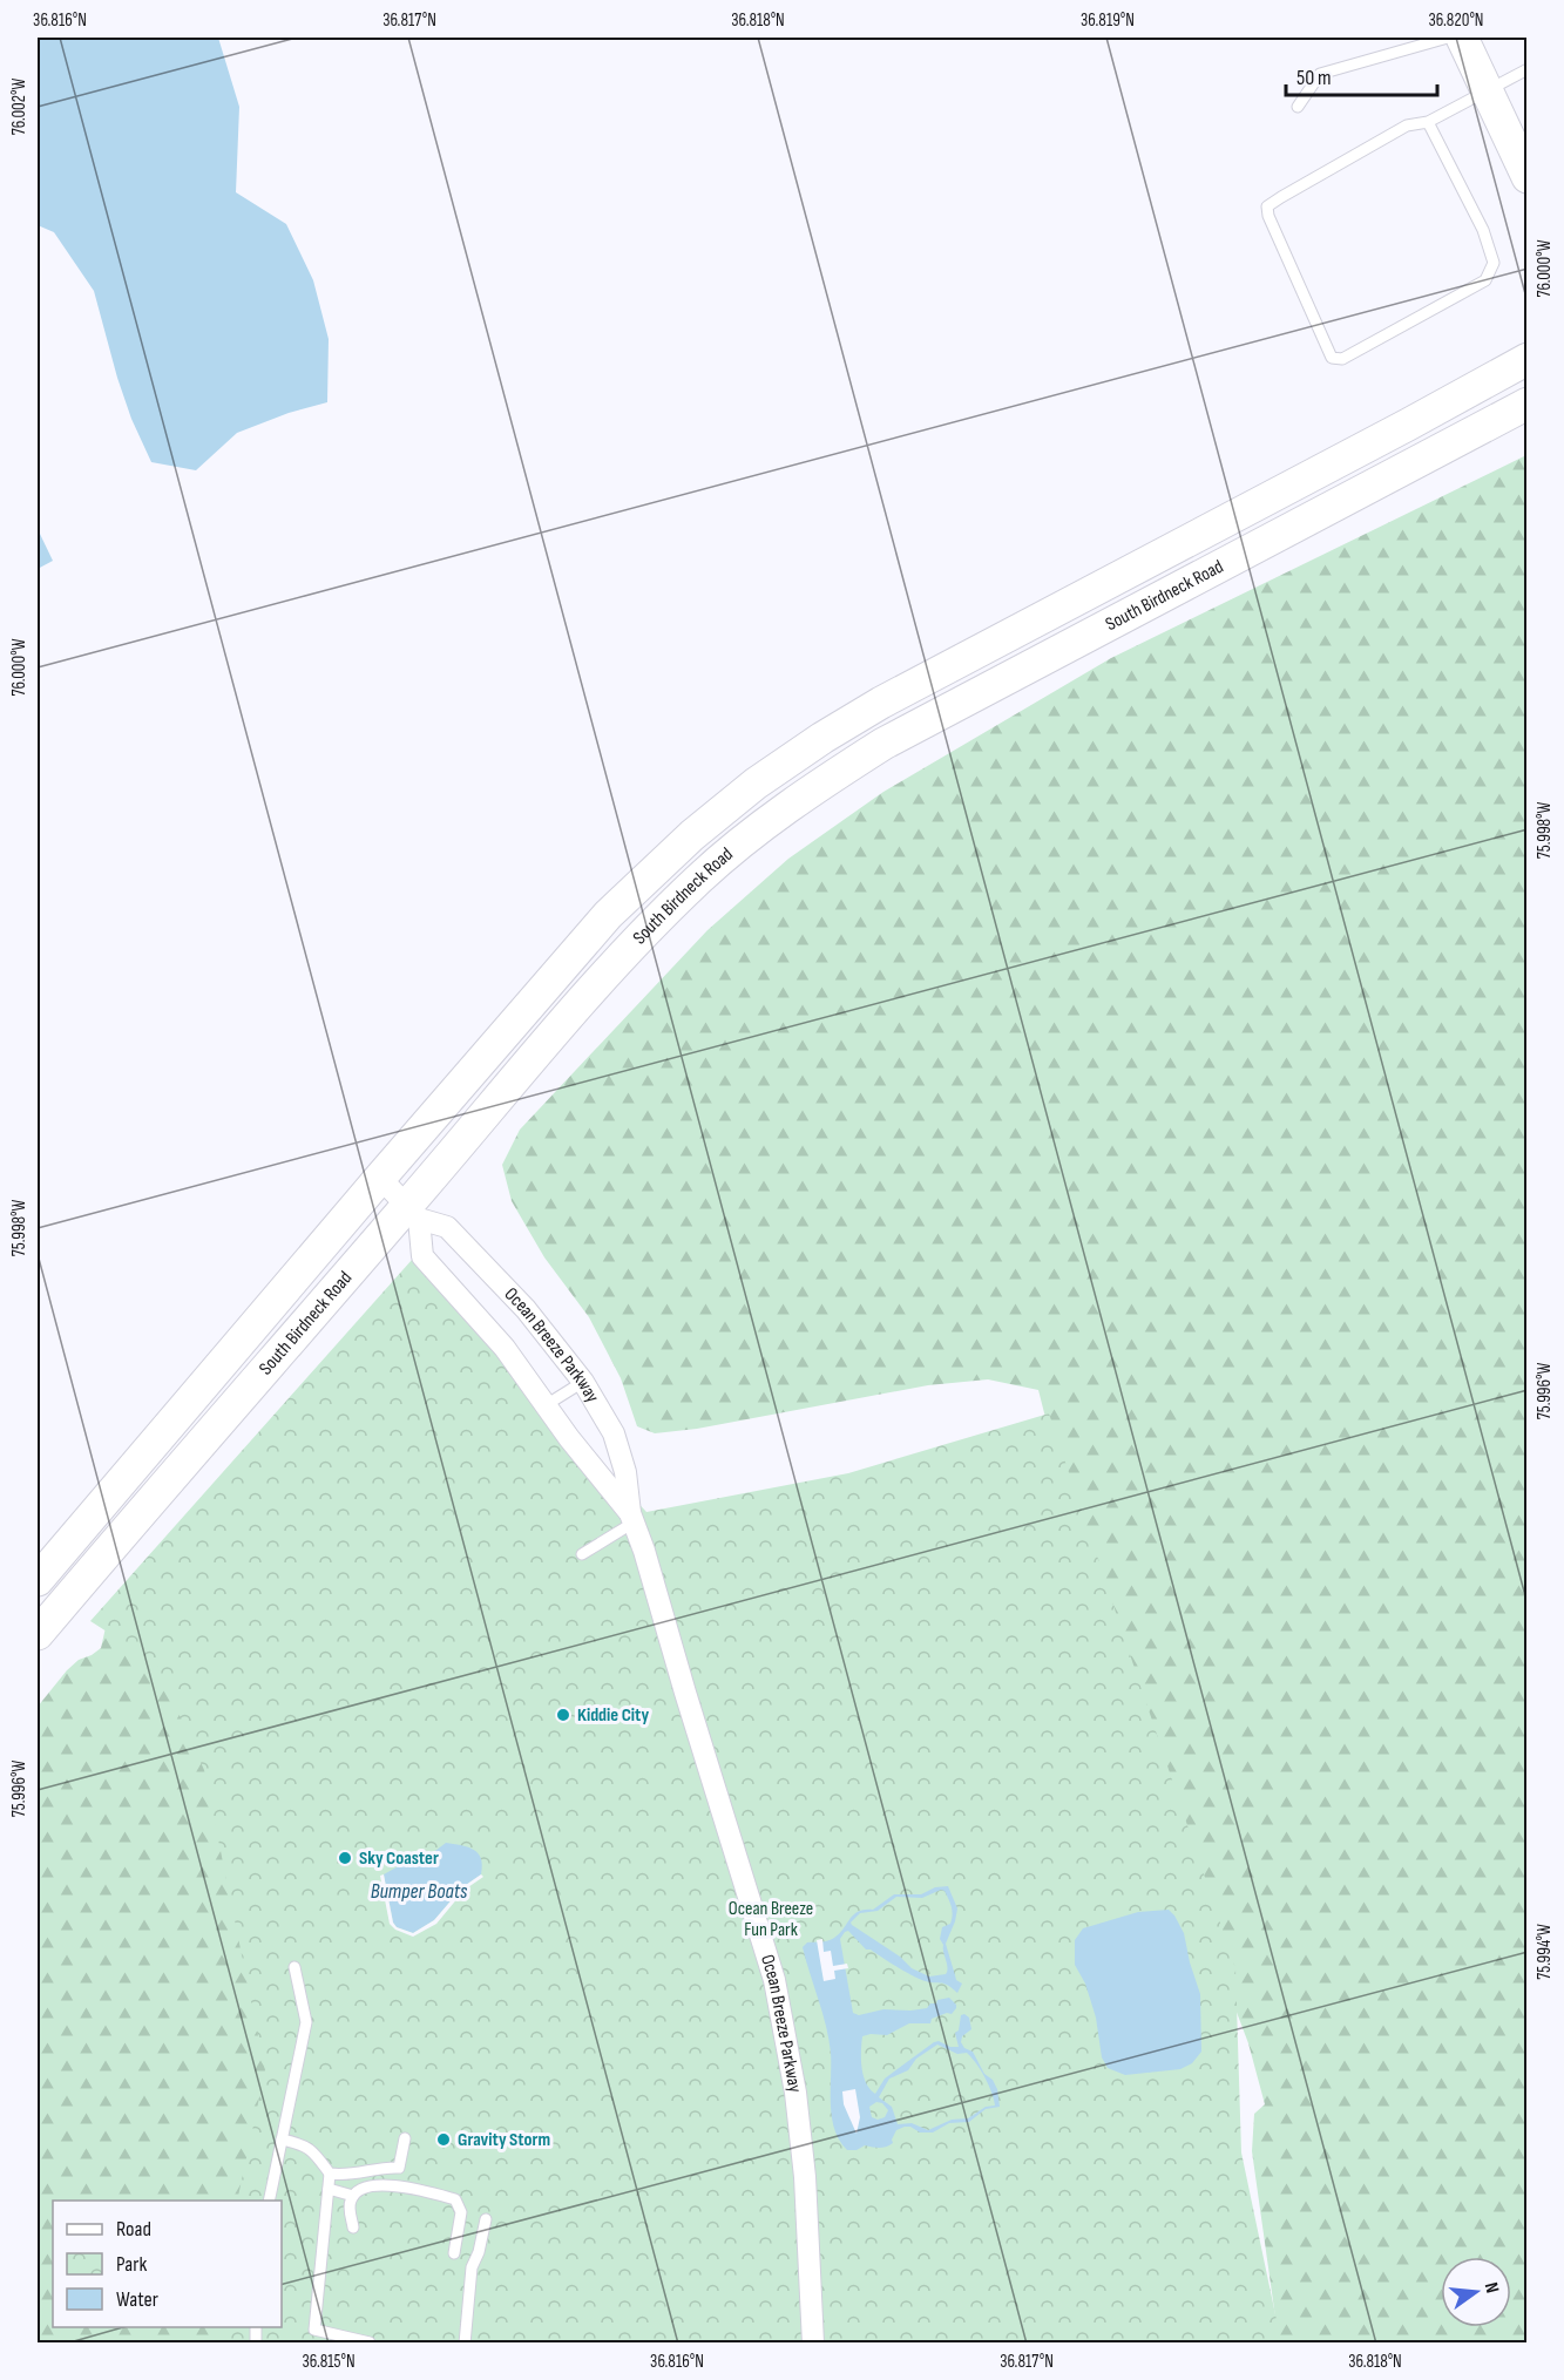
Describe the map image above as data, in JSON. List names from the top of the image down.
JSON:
{
  "streets": {
    "main road": ["South Birdneck Road"],
    "street": ["Ocean Breeze Parkway"]
  },
  "crossings": [
    ["South Birdneck Road", "Ocean Breeze Parkway"]
  ],
  "water": ["Bumper Boats"],
  "parks": ["Ocean Breeze Fun Park"],
  "places": ["Kiddie City", "Sky Coaster", "Gravity Storm"],
  "legend": ["Road", "Park", "Water"],
  "scale_bar": "50 m",
  "north": "right",
  "coordinates": [
    "36.816°N",
    "36.817°N",
    "36.818°N",
    "36.819°N",
    "36.820°N",
    "76.002°W",
    "76.000°W",
    "75.998°W",
    "75.996°W",
    "75.994°W",
    "36.815°N"
  ]
}
